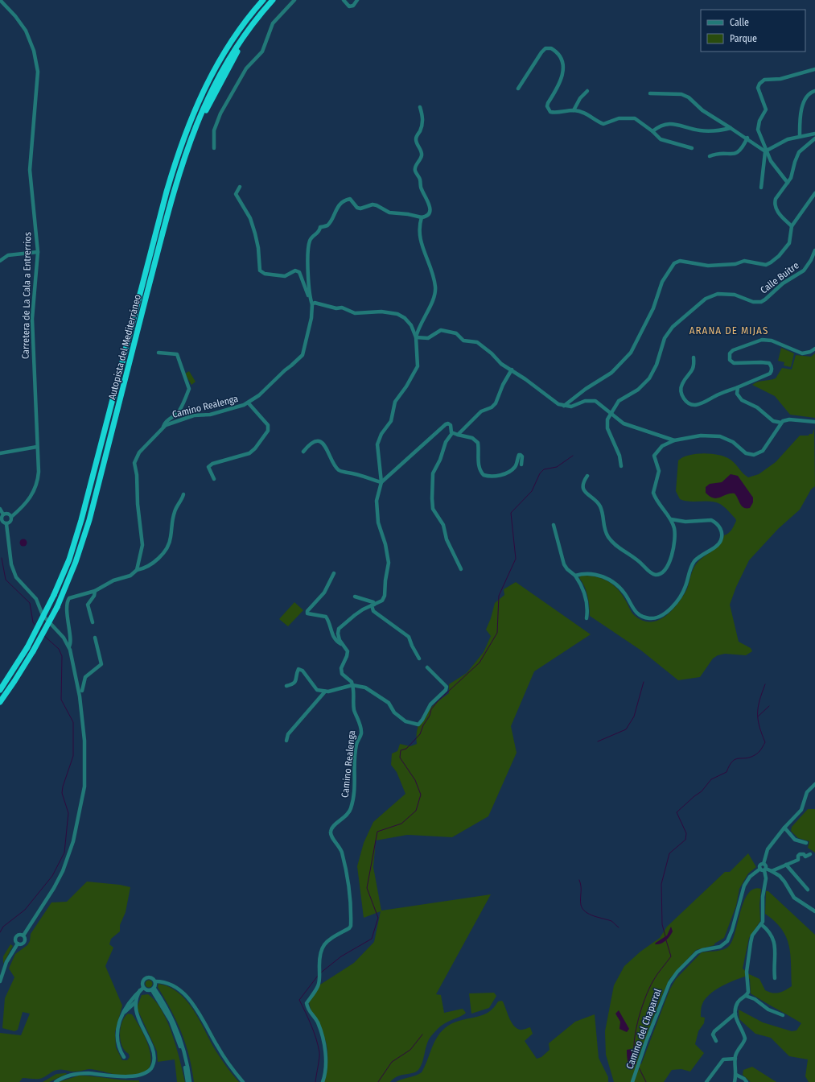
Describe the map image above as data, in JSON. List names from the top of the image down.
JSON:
{
  "streets": {
    "highway": ["Autopista del Mediterráneo"],
    "street": [
      "Calle Buitre",
      "Carretera de La Cala a Entrerrios",
      "Camino Realenga",
      "Camino del Chaparral"
    ]
  },
  "districts": ["ARANA DE MIJAS"],
  "legend": ["Calle", "Parque"]
}
